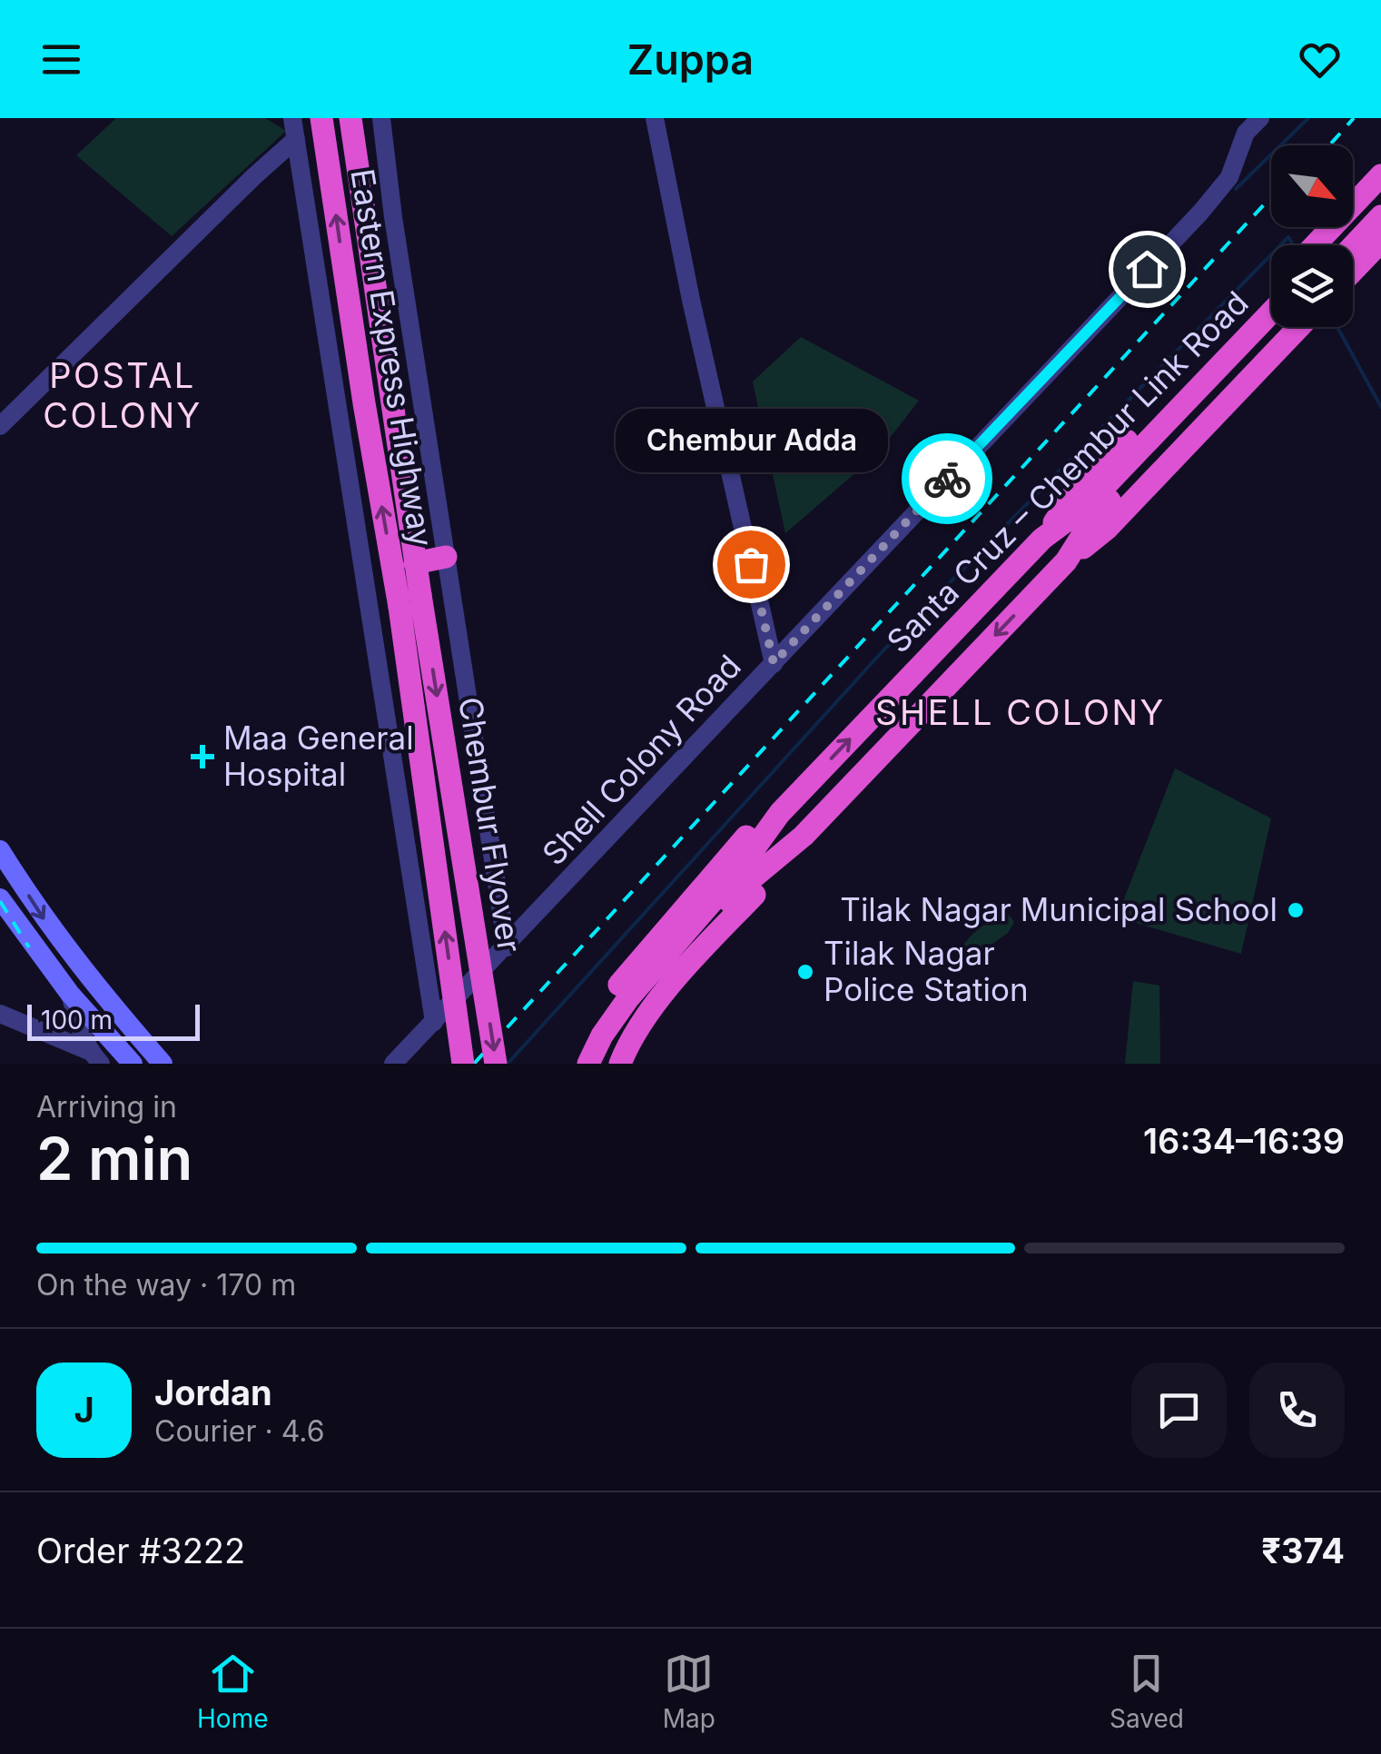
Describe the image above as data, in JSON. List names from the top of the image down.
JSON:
{
  "streets": {
    "highway": ["Eastern Express Highway", "Santa Cruz – Chembur Link Road", "Chembur Flyover"],
    "street": ["Shell Colony Road"]
  },
  "crossings": [
    ["Eastern Express Highway", "Chembur Flyover"]
  ],
  "districts": ["POSTAL COLONY", "SHELL COLONY"],
  "places": {
    "other": ["Chembur Adda", "Tilak Nagar Municipal School", "Tilak Nagar Police Station"],
    "health": ["Maa General Hospital"]
  },
  "scale_bar": "100 m",
  "north": "bottom right",
  "page": {
    "header": "Zuppa",
    "bubble": "Chembur Adda",
    "scale": "100 m",
    "heading": ["2 min", "Arriving in", "16:34–16:39"],
    "panel": [
      "Jordan",
      "Courier · 4.6",
      "Order #3222",
      "₹374"
    ],
    "bar": "On the way · 170 m",
    "round": "J",
    "tabs": ["Home", "Map", "Saved"]
  }
}
